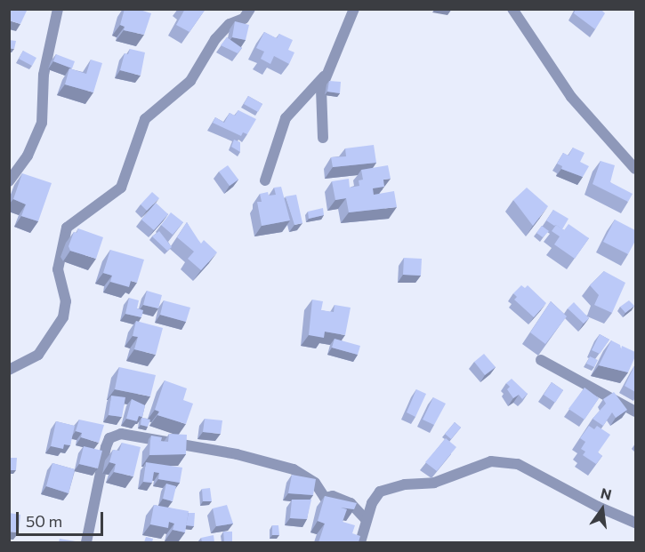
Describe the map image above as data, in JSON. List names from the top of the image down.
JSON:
{
  "scale_bar": "50 m",
  "north": "top"
}
